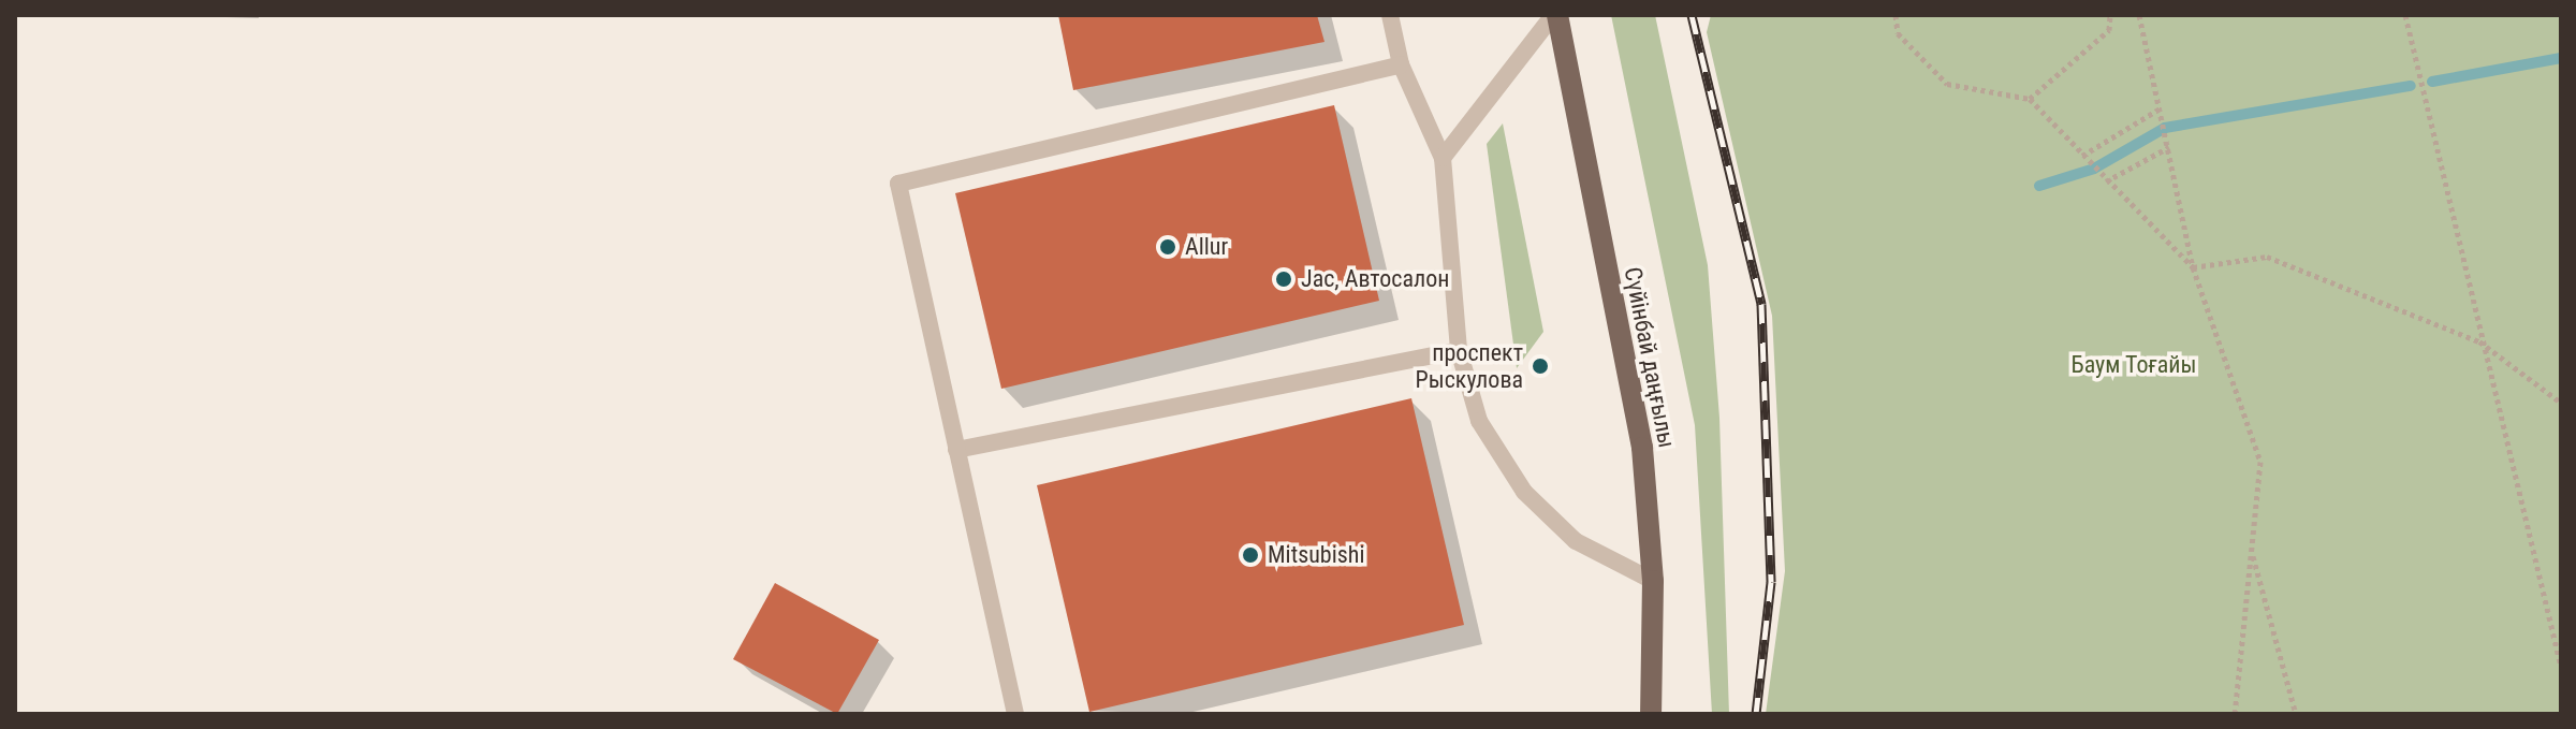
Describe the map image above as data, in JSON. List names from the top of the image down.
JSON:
{
  "streets": {
    "main road": ["Сүйінбай даңғылы"]
  },
  "parks": ["Баум Тоғайы"],
  "places": [
    "Allur",
    "Jac, Автосалон",
    "проспект Рыскулова",
    "Mitsubishi"
  ]
}
